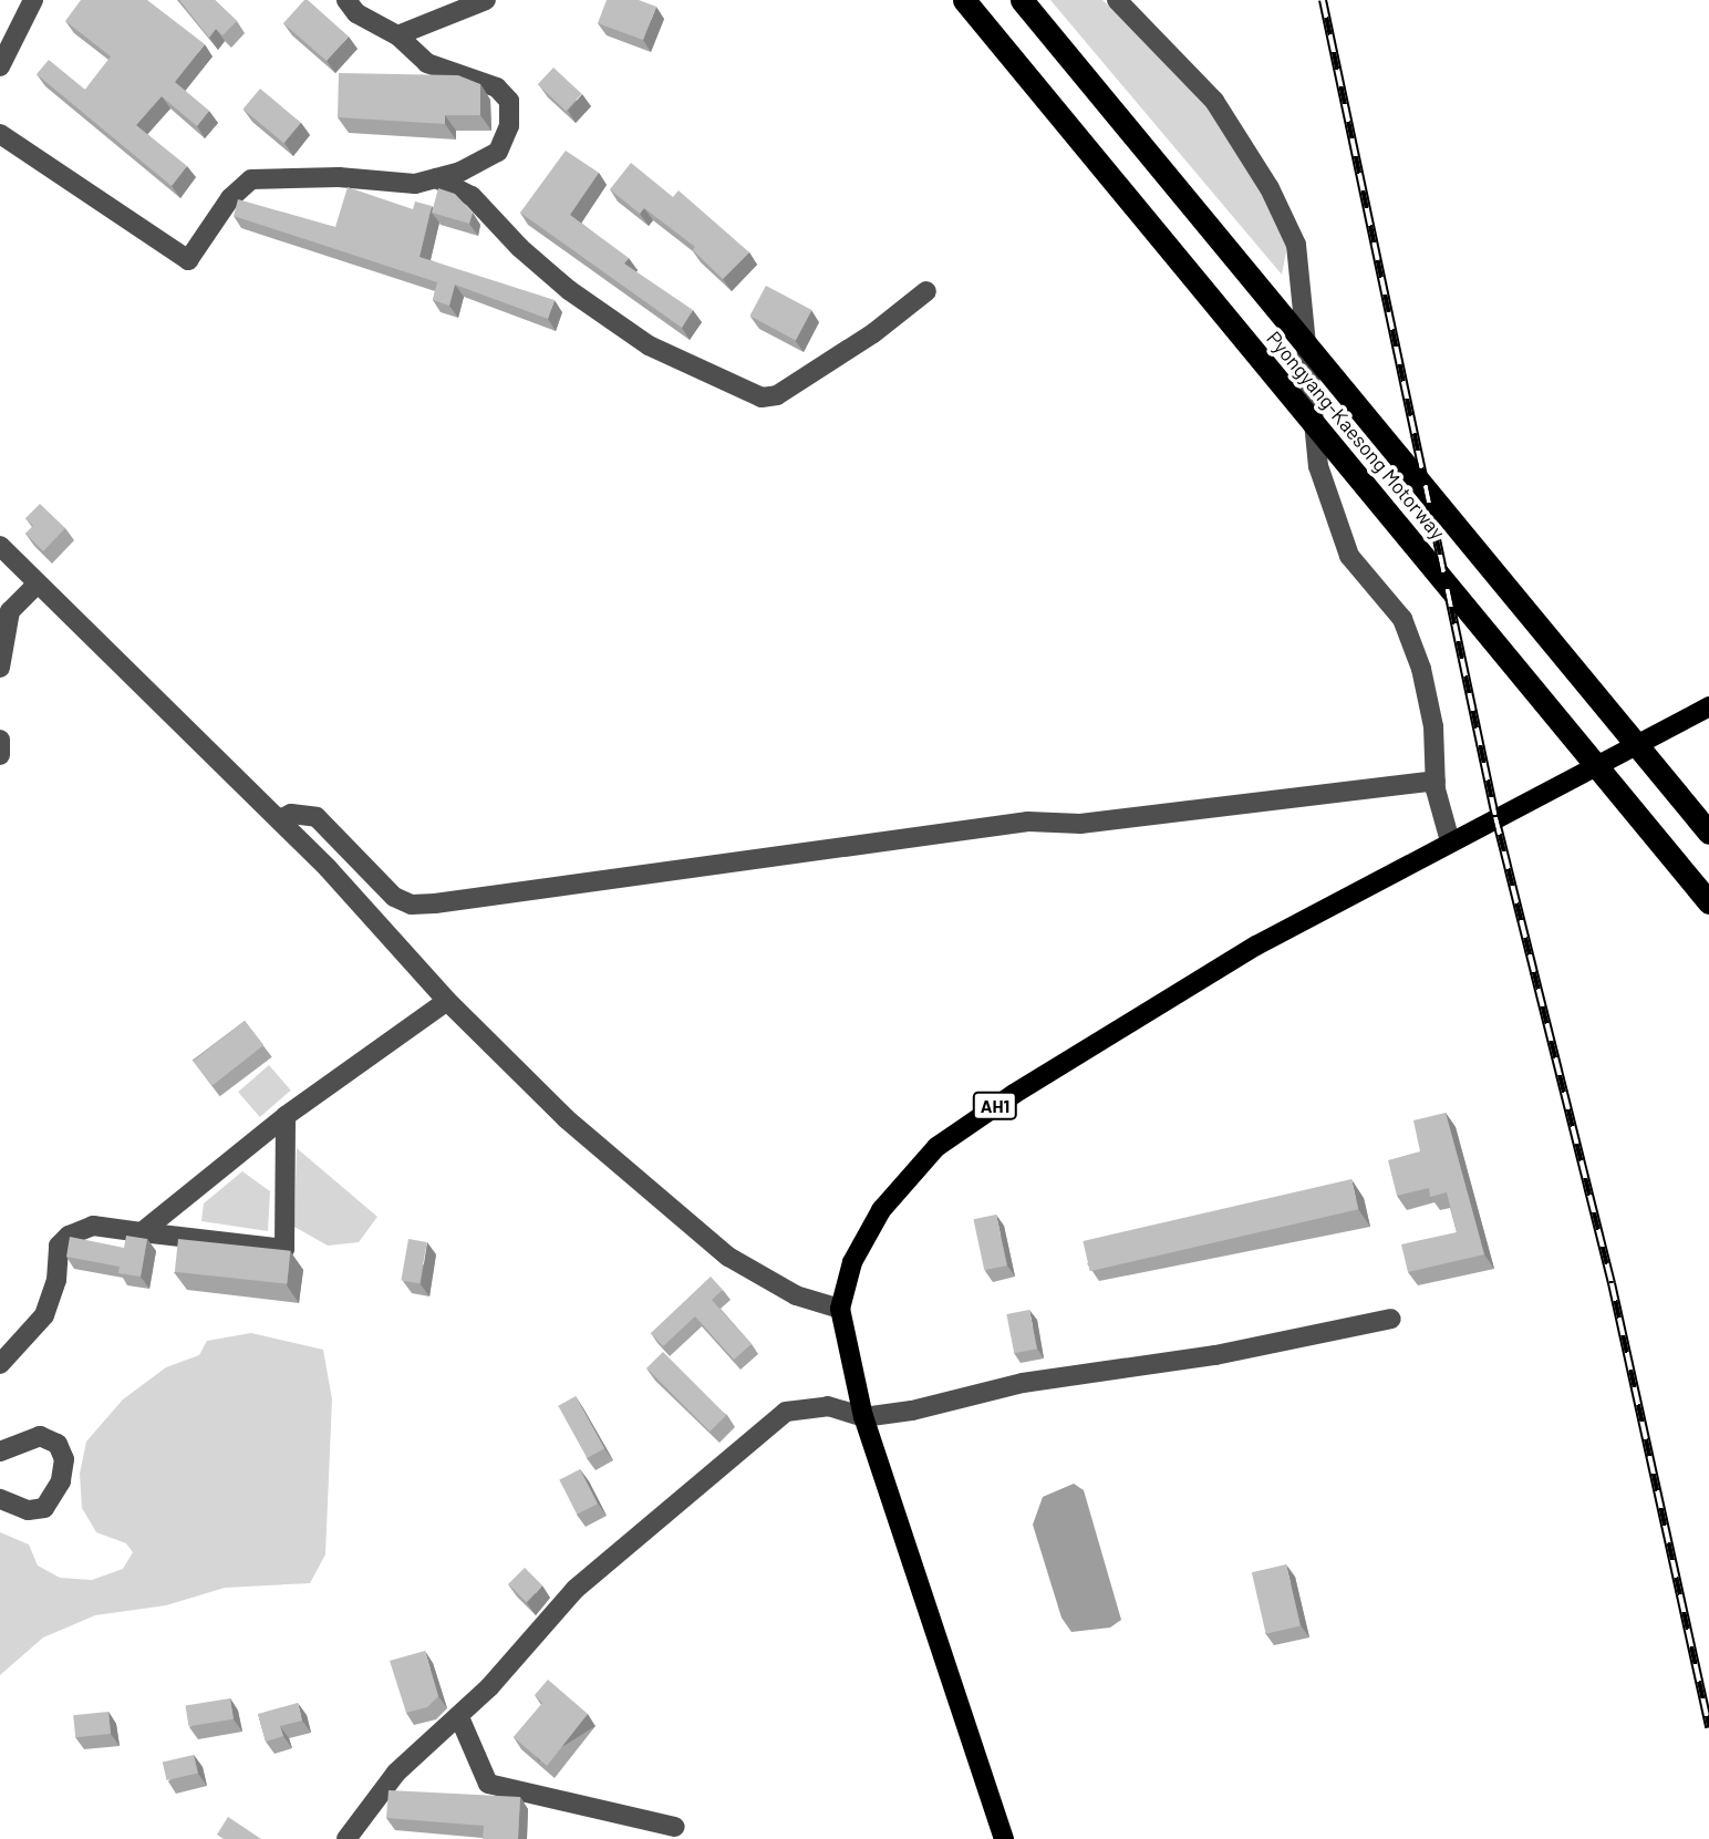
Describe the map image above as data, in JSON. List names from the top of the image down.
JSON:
{
  "streets": {
    "highway": ["Pyongyang-Kaesong Motorway"],
    "main road": ["AH1"]
  }
}
